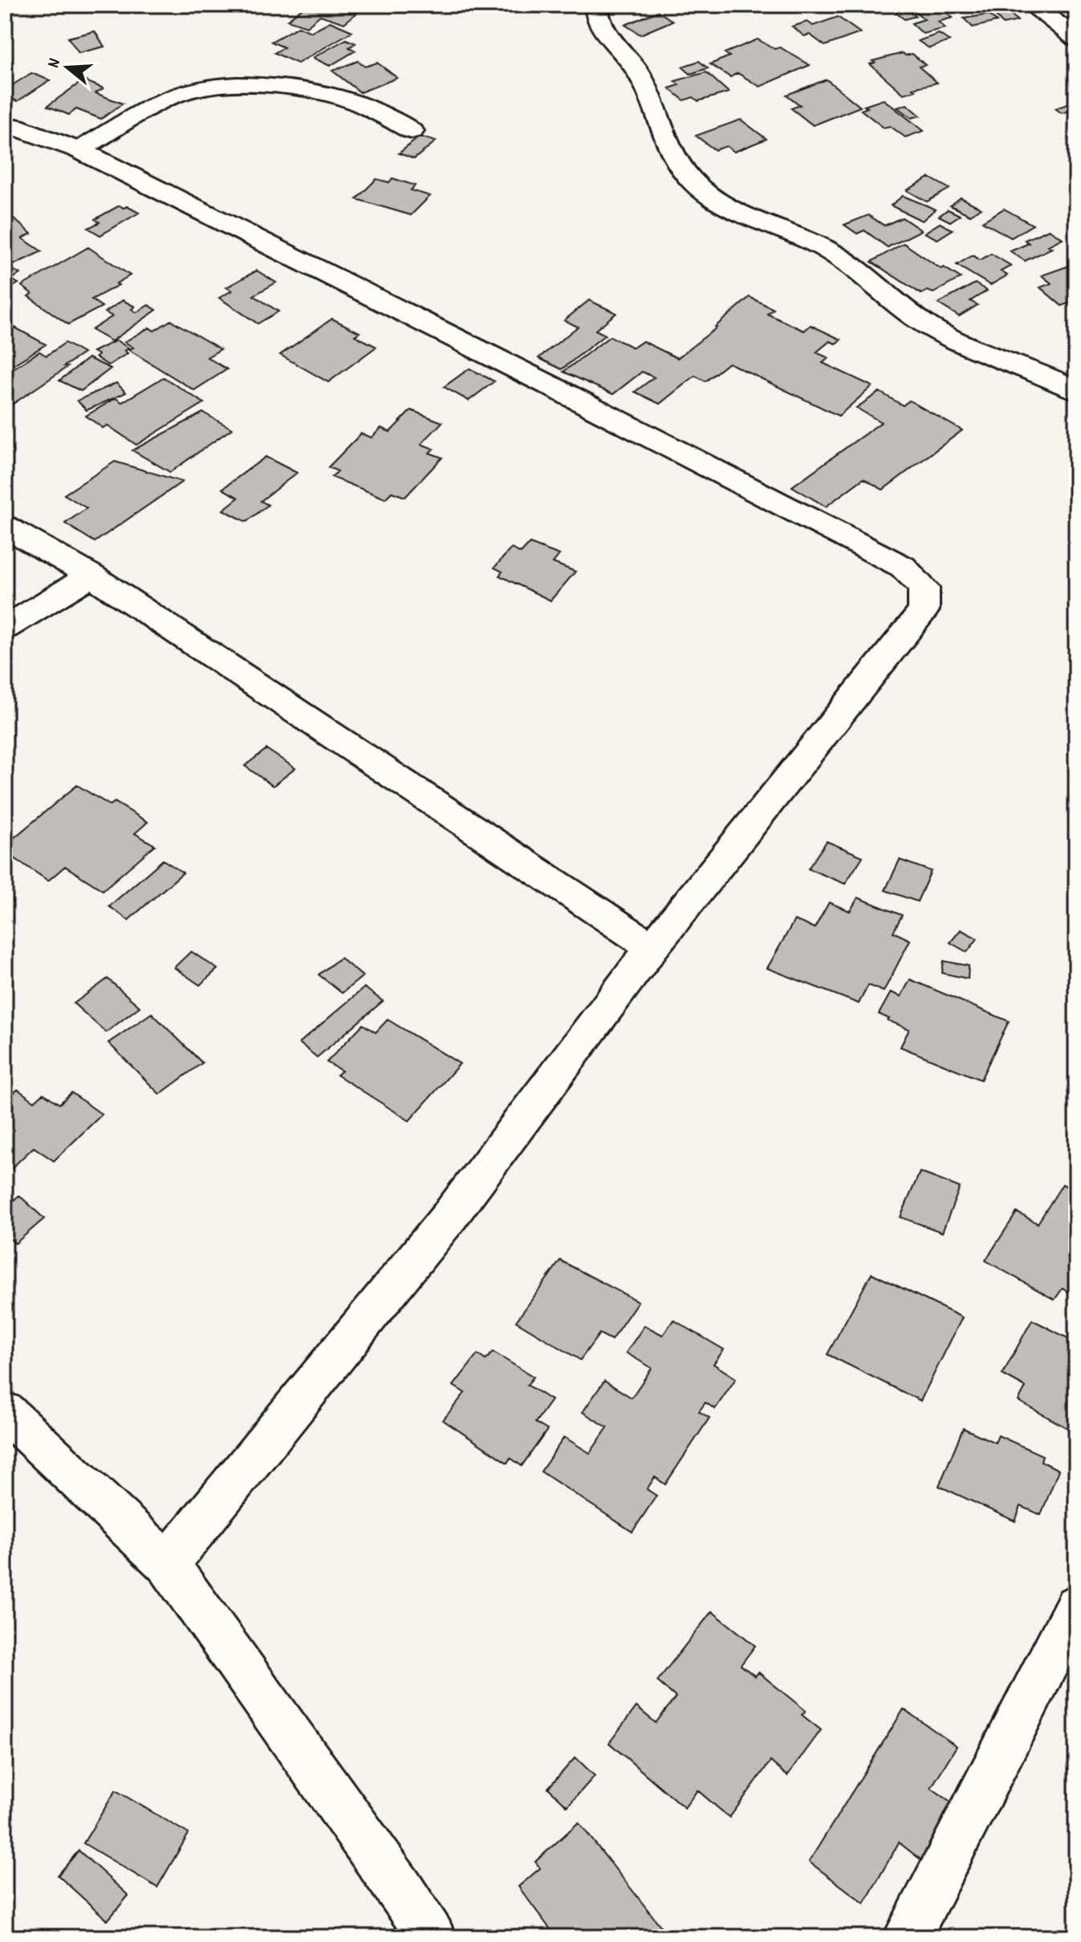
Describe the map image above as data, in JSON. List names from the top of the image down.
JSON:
{
  "north": "left"
}
